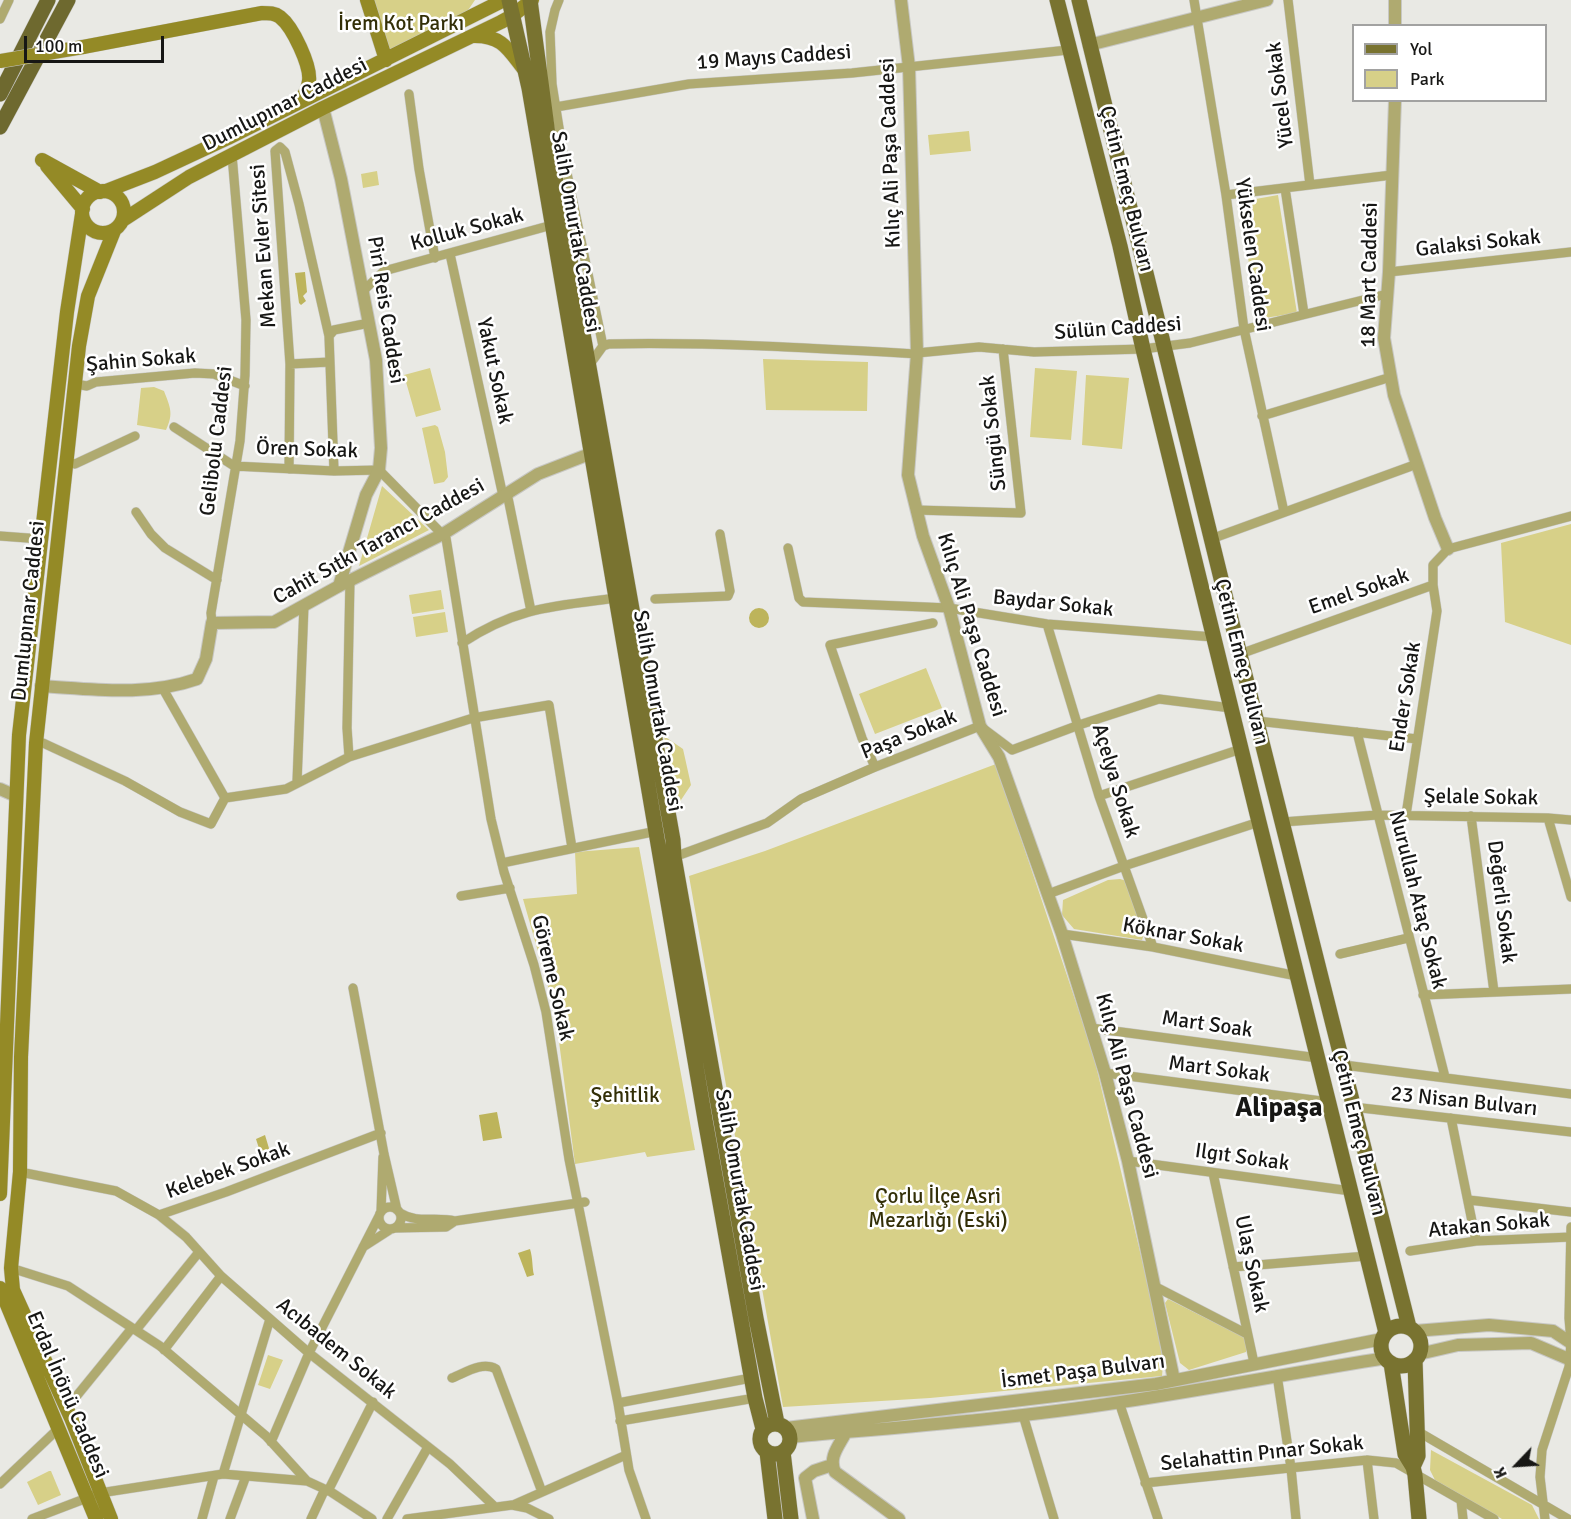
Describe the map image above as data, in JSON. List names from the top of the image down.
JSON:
{
  "streets": {
    "main road": [
      "Dumlupınar Caddesi",
      "Çetin Emeç Bulvarı",
      "Salih Omurtak Caddesi",
      "Erdal İnönü Caddesi"
    ],
    "street": [
      "19 Mayıs Caddesi",
      "Yücel Sokak",
      "Kılıç Ali Paşa Caddesi",
      "Kolluk Sokak",
      "Galaksi Sokak",
      "Mekan Evler Sitesi",
      "Yükselen Caddesi",
      "18 Mart Caddesi",
      "Piri Reis Caddesi",
      "Sülün Caddesi",
      "Şahin Sokak",
      "Yakut Sokak",
      "Süngü Sokak",
      "Gelibolu Caddesi",
      "Ören Sokak",
      "Cahit Sıtkı Tarancı Caddesi",
      "Emel Sokak",
      "Baydar Sokak",
      "Ender Sokak",
      "Paşa Sokak",
      "Açelya Sokak",
      "Şelale Sokak",
      "Nurullah Ataç Sokak",
      "Değerli Sokak",
      "Köknar Sokak",
      "Göreme Sokak",
      "Mart Soak",
      "Mart Sokak",
      "23 Nisan Bulvarı",
      "Ilgıt Sokak",
      "Kelebek Sokak",
      "Atakan Sokak",
      "Ulaş Sokak",
      "Acıbadem Sokak",
      "İsmet Paşa Bulvarı",
      "Selahattin Pınar Sokak"
    ]
  },
  "crossings": [
    ["19 Mayıs Caddesi", "Kılıç Ali Paşa Caddesi"],
    ["19 Mayıs Caddesi", "Çetin Emeç Bulvarı"],
    ["Dumlupınar Caddesi", "Salih Omurtak Caddesi"],
    ["Dumlupınar Caddesi", "Piri Reis Caddesi"],
    ["Dumlupınar Caddesi", "Şahin Sokak"],
    ["Dumlupınar Caddesi", "Gelibolu Caddesi"],
    ["Dumlupınar Caddesi", "Kelebek Sokak"],
    ["Dumlupınar Caddesi", "Erdal İnönü Caddesi"],
    ["Kılıç Ali Paşa Caddesi", "Sülün Caddesi"],
    ["Kılıç Ali Paşa Caddesi", "Süngü Sokak"],
    ["Kılıç Ali Paşa Caddesi", "Baydar Sokak"],
    ["Kılıç Ali Paşa Caddesi", "Paşa Sokak"],
    ["Kılıç Ali Paşa Caddesi", "Köknar Sokak"],
    ["Kılıç Ali Paşa Caddesi", "Mart Soak"],
    ["Kılıç Ali Paşa Caddesi", "Mart Sokak"],
    ["Kılıç Ali Paşa Caddesi", "Ilgıt Sokak"],
    ["Kılıç Ali Paşa Caddesi", "İsmet Paşa Bulvarı"],
    ["Çetin Emeç Bulvarı", "Sülün Caddesi"],
    ["Çetin Emeç Bulvarı", "Emel Sokak"],
    ["Çetin Emeç Bulvarı", "Baydar Sokak"],
    ["Çetin Emeç Bulvarı", "Paşa Sokak"],
    ["Çetin Emeç Bulvarı", "Şelale Sokak"],
    ["Çetin Emeç Bulvarı", "Köknar Sokak"],
    ["Çetin Emeç Bulvarı", "Mart Soak"],
    ["Çetin Emeç Bulvarı", "Mart Sokak"],
    ["Çetin Emeç Bulvarı", "23 Nisan Bulvarı"],
    ["Çetin Emeç Bulvarı", "Ilgıt Sokak"],
    ["Çetin Emeç Bulvarı", "İsmet Paşa Bulvarı"],
    ["Kolluk Sokak", "Salih Omurtak Caddesi"],
    ["Kolluk Sokak", "Piri Reis Caddesi"],
    ["Kolluk Sokak", "Yakut Sokak"],
    ["Salih Omurtak Caddesi", "Cahit Sıtkı Tarancı Caddesi"],
    ["Salih Omurtak Caddesi", "Paşa Sokak"],
    ["Salih Omurtak Caddesi", "İsmet Paşa Bulvarı"],
    ["Galaksi Sokak", "18 Mart Caddesi"],
    ["Mekan Evler Sitesi", "Ören Sokak"],
    ["Yükselen Caddesi", "Sülün Caddesi"],
    ["18 Mart Caddesi", "Sülün Caddesi"],
    ["18 Mart Caddesi", "Emel Sokak"],
    ["Piri Reis Caddesi", "Ören Sokak"],
    ["Piri Reis Caddesi", "Cahit Sıtkı Tarancı Caddesi"],
    ["Sülün Caddesi", "Süngü Sokak"],
    ["Şahin Sokak", "Gelibolu Caddesi"],
    ["Yakut Sokak", "Cahit Sıtkı Tarancı Caddesi"],
    ["Gelibolu Caddesi", "Ören Sokak"],
    ["Gelibolu Caddesi", "Cahit Sıtkı Tarancı Caddesi"],
    ["Cahit Sıtkı Tarancı Caddesi", "Göreme Sokak"],
    ["Emel Sokak", "Ender Sokak"],
    ["Baydar Sokak", "Açelya Sokak"],
    ["Ender Sokak", "Şelale Sokak"],
    ["Paşa Sokak", "Açelya Sokak"],
    ["Açelya Sokak", "Köknar Sokak"],
    ["Şelale Sokak", "Nurullah Ataç Sokak"],
    ["Şelale Sokak", "Değerli Sokak"],
    ["Ilgıt Sokak", "Ulaş Sokak"],
    ["Kelebek Sokak", "Acıbadem Sokak"],
    ["Ulaş Sokak", "İsmet Paşa Bulvarı"]
  ],
  "districts": ["Alipaşa"],
  "parks": ["İrem Kot Parkı", "Şehitlik", "Çorlu İlçe Asri Mezarlığı (Eski)"],
  "legend": ["Yol", "Park"],
  "scale_bar": "100 m",
  "north": "bottom left"
}
